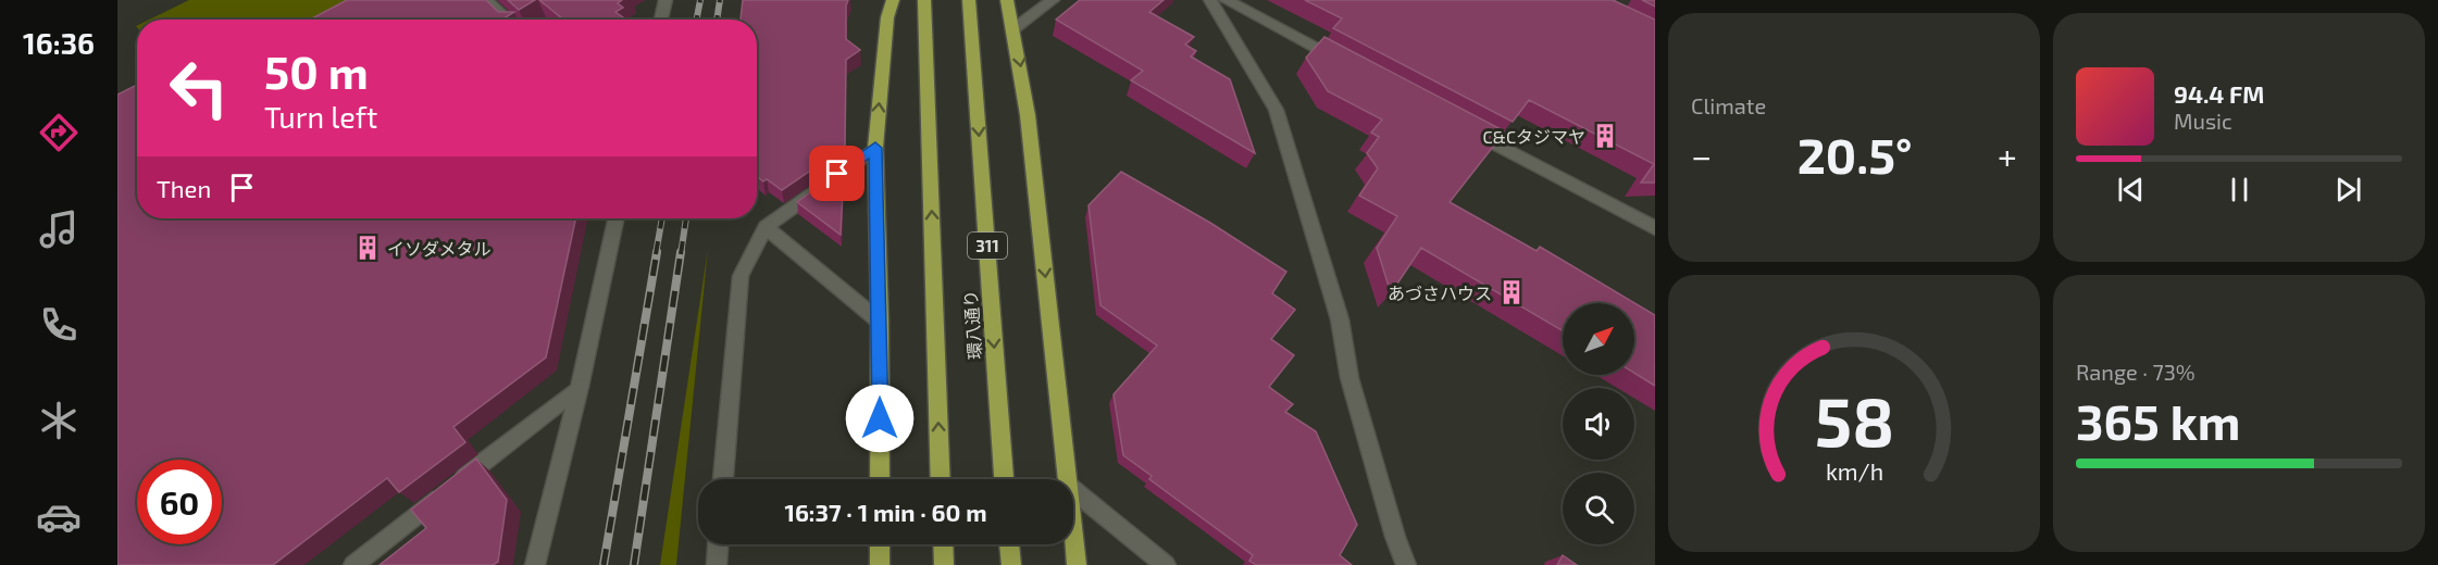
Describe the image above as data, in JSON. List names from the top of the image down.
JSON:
{
  "streets": {
    "main road": ["311", "環八通り"]
  },
  "places": {
    "building": ["C&Cタジマヤ", "イソダメタル", "あづさハウス"]
  },
  "north": "top right",
  "page": {
    "tabs": "16:36",
    "tile": [
      "Climate",
      ["Range · 73%", "365 km"]
    ],
    "turn": ["50 m", "Turn left"],
    "song": ["94.4 FM", "Music"],
    "heat": ["−", "20.5°", "+"],
    "then": "Then",
    "limit": "60",
    "trip": "16:37 · 1 min · 60 m",
    "gauge": ["58", "km/h"]
  }
}
